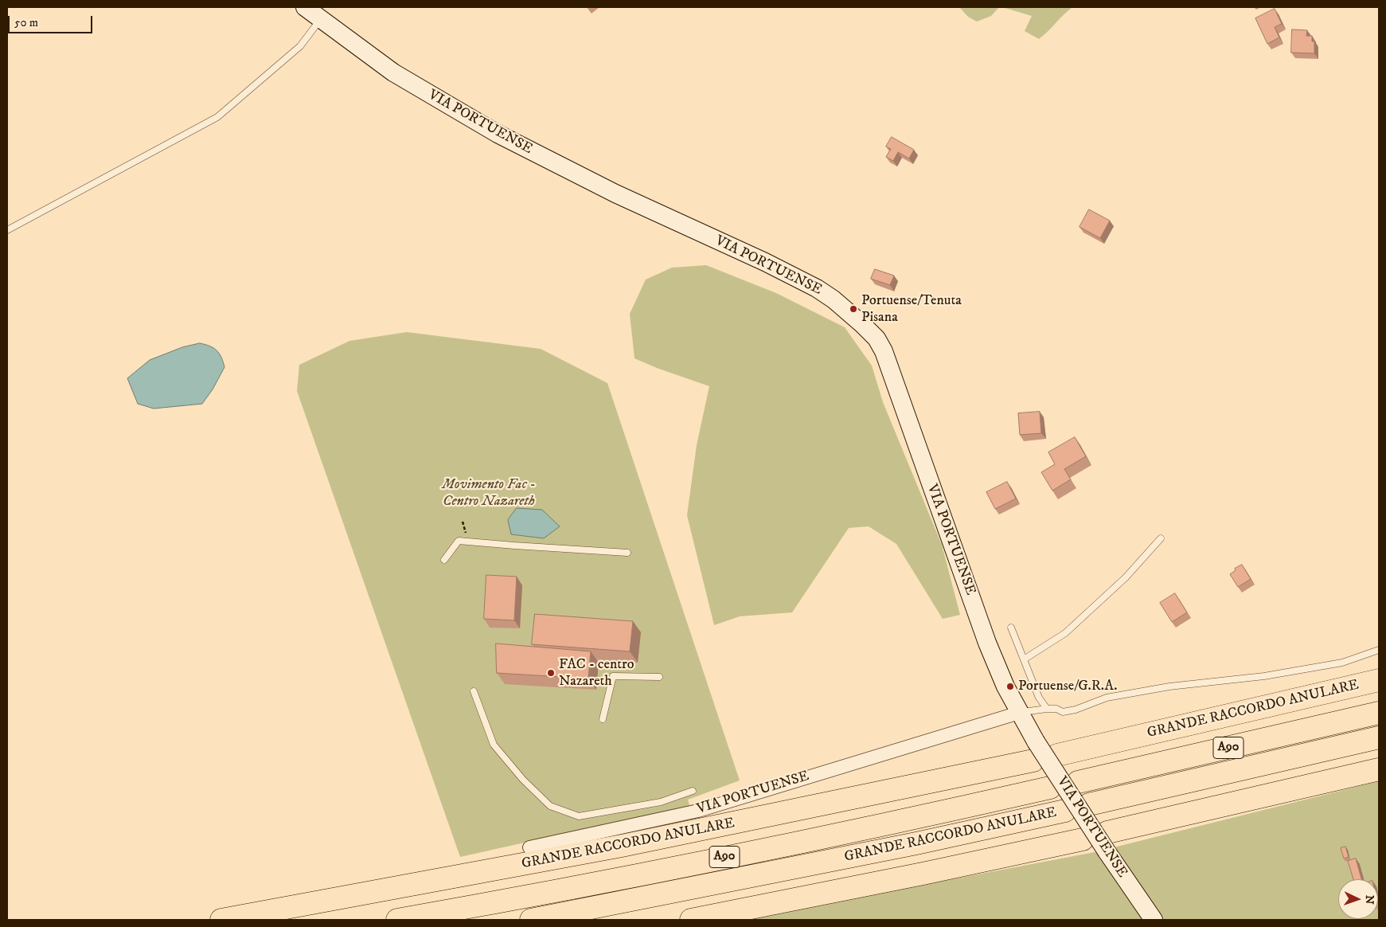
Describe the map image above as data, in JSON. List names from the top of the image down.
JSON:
{
  "streets": {
    "highway": ["GRANDE RACCORDO ANULARE", "A90"],
    "main road": ["VIA PORTUENSE"]
  },
  "crossings": [
    ["VIA PORTUENSE", "GRANDE RACCORDO ANULARE"]
  ],
  "parks": ["Movimento Fac - Centro Nazareth"],
  "places": ["Portuense/Tenuta Pisana", "FAC - centro Nazareth", "Portuense/G.R.A."],
  "scale_bar": "50 m",
  "north": "right"
}
